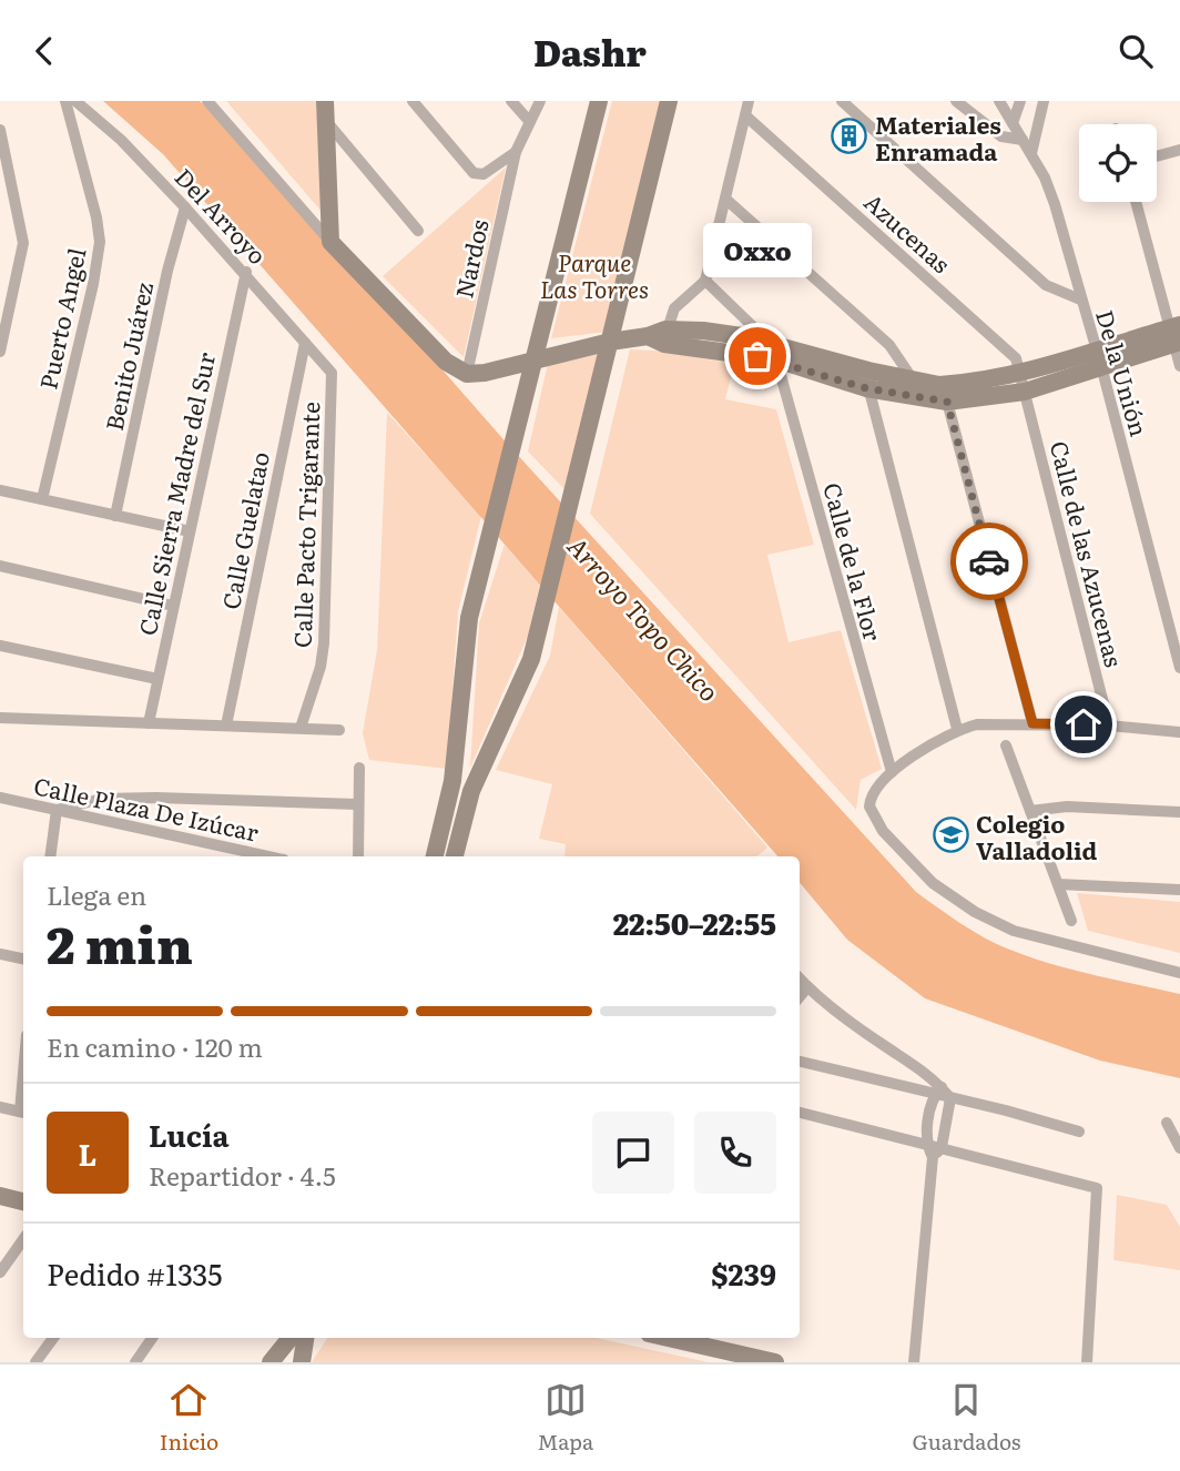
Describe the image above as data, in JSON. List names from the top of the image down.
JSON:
{
  "streets": {
    "street": [
      "Del Arroyo",
      "Azucenas",
      "Nardos",
      "Puerto Angel",
      "Benito Juárez",
      "De la Unión",
      "Calle Sierra Madre del Sur",
      "Calle Pacto Trigarante",
      "Calle Guelatao",
      "Calle de las Azucenas",
      "Calle de la Flor",
      "Calle Plaza De Izúcar"
    ]
  },
  "crossings": [
    ["Del Arroyo", "Benito Juárez"],
    ["Del Arroyo", "Calle Sierra Madre del Sur"],
    ["Del Arroyo", "Calle Pacto Trigarante"],
    ["Del Arroyo", "Calle Guelatao"],
    ["Azucenas", "Calle de las Azucenas"]
  ],
  "water": ["Arroyo Topo Chico"],
  "parks": ["Parque Las Torres"],
  "places": {
    "building": ["Materiales Enramada"],
    "other": ["Oxxo"],
    "school or university": ["Colegio Valladolid"]
  },
  "page": {
    "header": "Dashr",
    "bubble": "Oxxo",
    "heading": ["2 min", "Llega en", "22:50–22:55"],
    "panel": [
      "Lucía",
      "Repartidor · 4.5",
      "Pedido #1335",
      "$239"
    ],
    "bar": "En camino · 120 m",
    "round": "L",
    "tabs": ["Inicio", "Mapa", "Guardados"]
  }
}
